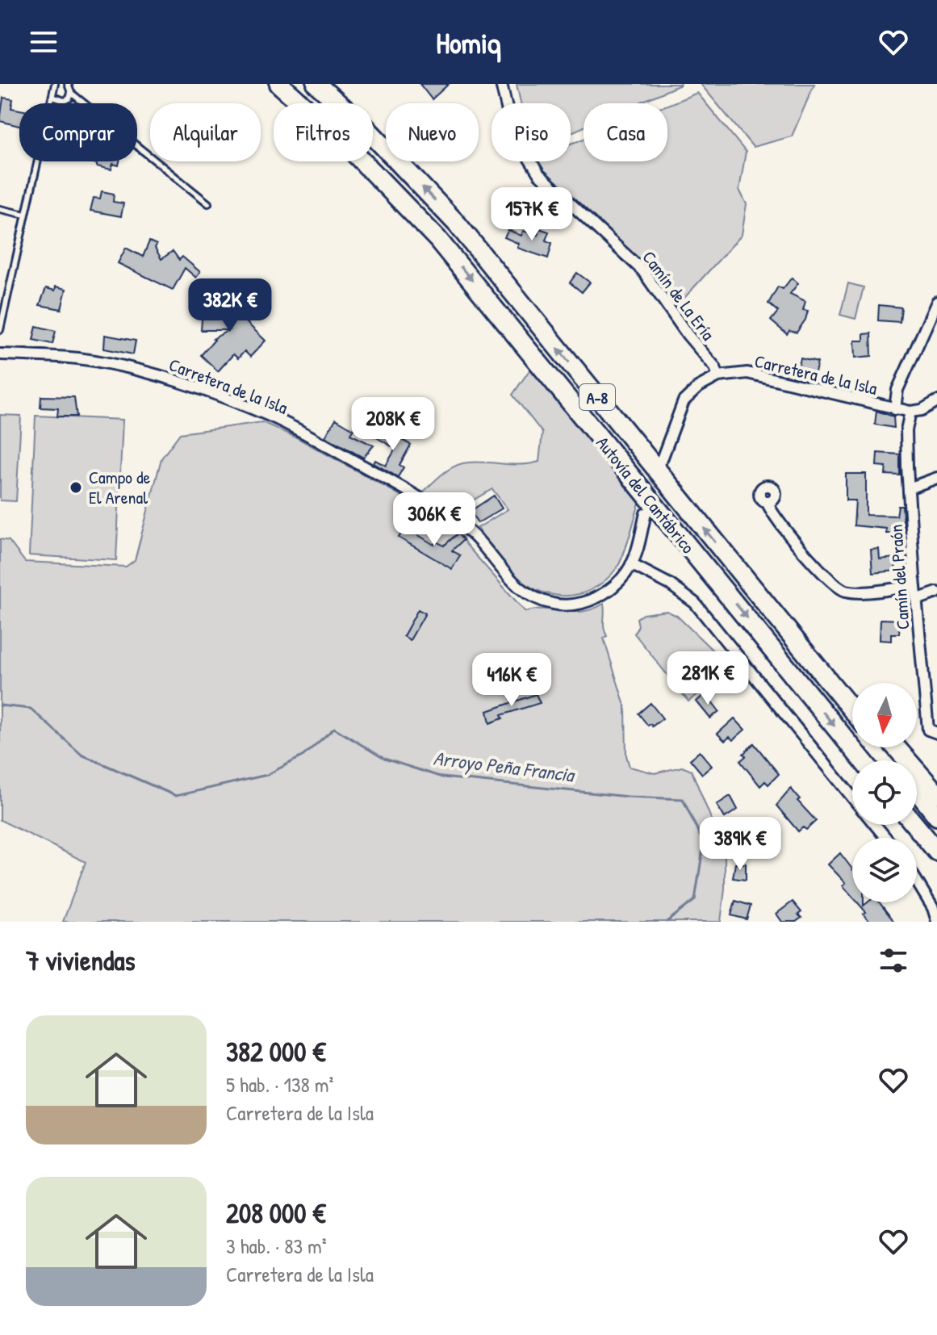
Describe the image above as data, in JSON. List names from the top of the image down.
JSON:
{
  "streets": {
    "highway": ["A-8", "Autovía del Cantábrico"],
    "street": ["Camín de La Ería", "Carretera de la Isla", "Camín del Praón"]
  },
  "crossings": [
    ["Camín de La Ería", "Carretera de la Isla"],
    ["Carretera de la Isla", "Camín del Praón"]
  ],
  "water": ["Arroyo Peña Francia"],
  "places": ["Campo de El Arenal"],
  "north": "bottom",
  "page": {
    "header": "Homiq",
    "chip": [
      "Comprar",
      "Alquilar",
      "Filtros",
      "Nuevo",
      "Piso",
      "Casa"
    ],
    "price": [
      "157K €",
      "382K €",
      "208K €",
      "306K €",
      "281K €",
      "416K €",
      "389K €"
    ],
    "heading": "7 viviendas",
    "list": [
      {
        "name": "382 000 €",
        "note": "5 hab. · 138 m² · Carretera de la Isla"
      },
      {
        "name": "208 000 €",
        "note": "3 hab. · 83 m² · Carretera de la Isla"
      }
    ]
  }
}
